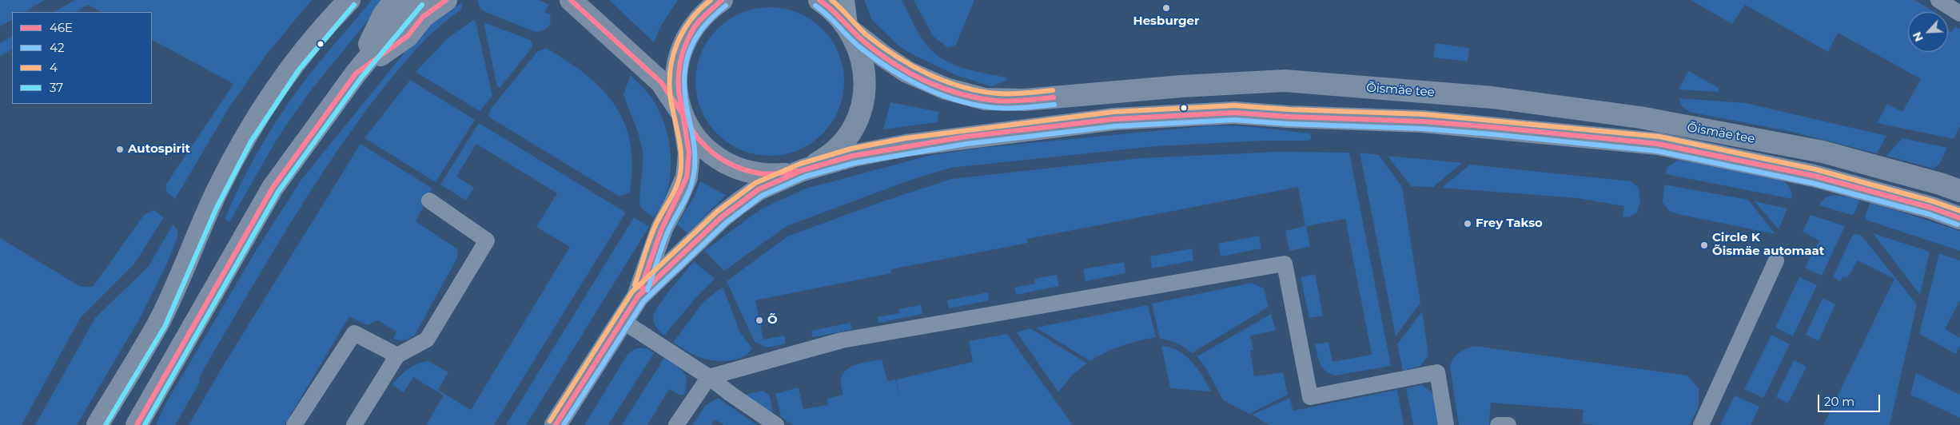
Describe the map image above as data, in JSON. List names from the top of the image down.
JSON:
{
  "streets": {
    "main road": ["Õismäe tee"]
  },
  "places": [
    "Hesburger",
    "Autospirit",
    "Frey Takso",
    "Circle K Õismäe automaat",
    "Õ"
  ],
  "lines": [
    "transit line 46E",
    "transit line 4",
    "transit line 37",
    "transit line 42"
  ],
  "legend": [
    "46E",
    "42",
    "4",
    "37"
  ],
  "scale_bar": "20 m",
  "north": "bottom left"
}
